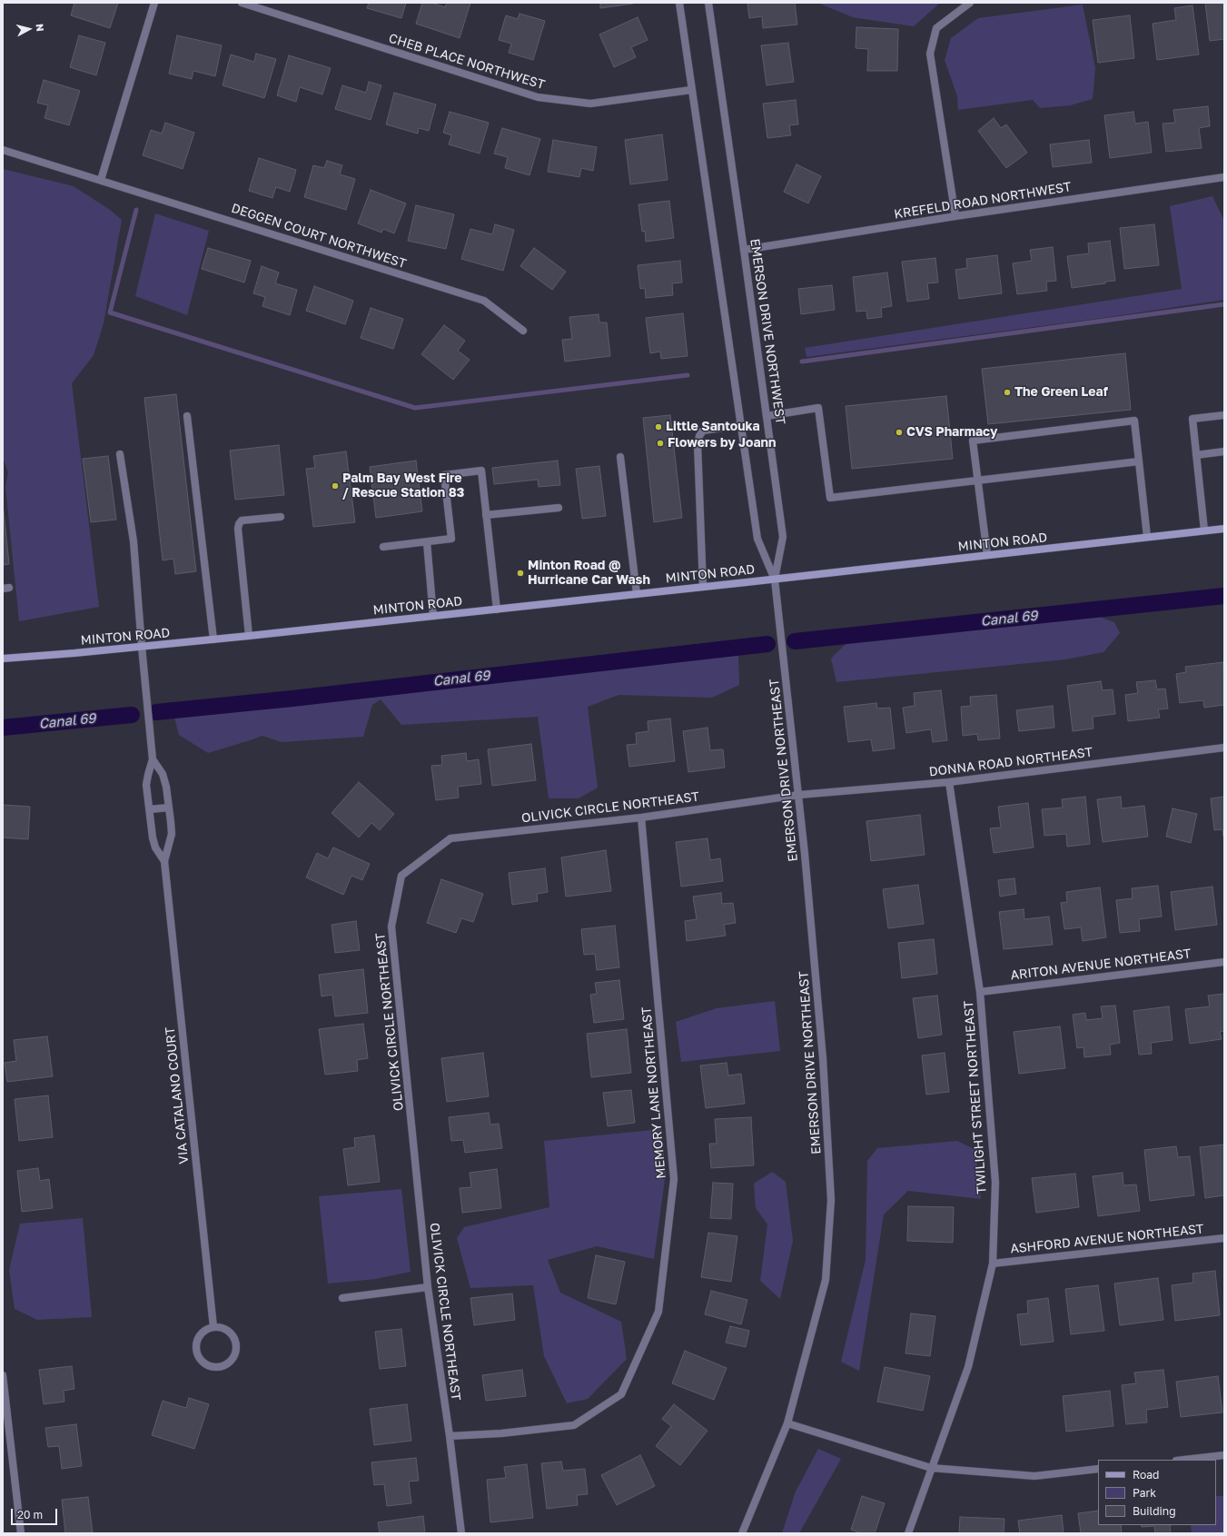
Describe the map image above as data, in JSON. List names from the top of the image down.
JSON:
{
  "streets": {
    "main road": ["MINTON ROAD"],
    "street": [
      "CHEB PLACE NORTHWEST",
      "KREFELD ROAD NORTHWEST",
      "DEGGEN COURT NORTHWEST",
      "EMERSON DRIVE NORTHWEST",
      "DONNA ROAD NORTHEAST",
      "EMERSON DRIVE NORTHEAST",
      "OLIVICK CIRCLE NORTHEAST",
      "ARITON AVENUE NORTHEAST",
      "MEMORY LANE NORTHEAST",
      "VIA CATALANO COURT",
      "TWILIGHT STREET NORTHEAST",
      "ASHFORD AVENUE NORTHEAST"
    ]
  },
  "crossings": [
    ["KREFELD ROAD NORTHWEST", "EMERSON DRIVE NORTHWEST"],
    ["EMERSON DRIVE NORTHWEST", "MINTON ROAD"],
    ["EMERSON DRIVE NORTHWEST", "EMERSON DRIVE NORTHEAST"],
    ["MINTON ROAD", "EMERSON DRIVE NORTHEAST"],
    ["MINTON ROAD", "VIA CATALANO COURT"],
    ["DONNA ROAD NORTHEAST", "EMERSON DRIVE NORTHEAST"],
    ["DONNA ROAD NORTHEAST", "OLIVICK CIRCLE NORTHEAST"],
    ["DONNA ROAD NORTHEAST", "TWILIGHT STREET NORTHEAST"],
    ["EMERSON DRIVE NORTHEAST", "OLIVICK CIRCLE NORTHEAST"],
    ["OLIVICK CIRCLE NORTHEAST", "MEMORY LANE NORTHEAST"],
    ["ARITON AVENUE NORTHEAST", "TWILIGHT STREET NORTHEAST"],
    ["TWILIGHT STREET NORTHEAST", "ASHFORD AVENUE NORTHEAST"]
  ],
  "water": ["Canal 69"],
  "places": [
    "The Green Leaf",
    "Little Santouka",
    "CVS Pharmacy",
    "Flowers by Joann",
    "Palm Bay West Fire / Rescue Station 83",
    "Minton Road @ Hurricane Car Wash"
  ],
  "legend": ["Road", "Park", "Building"],
  "scale_bar": "20 m",
  "north": "right"
}
